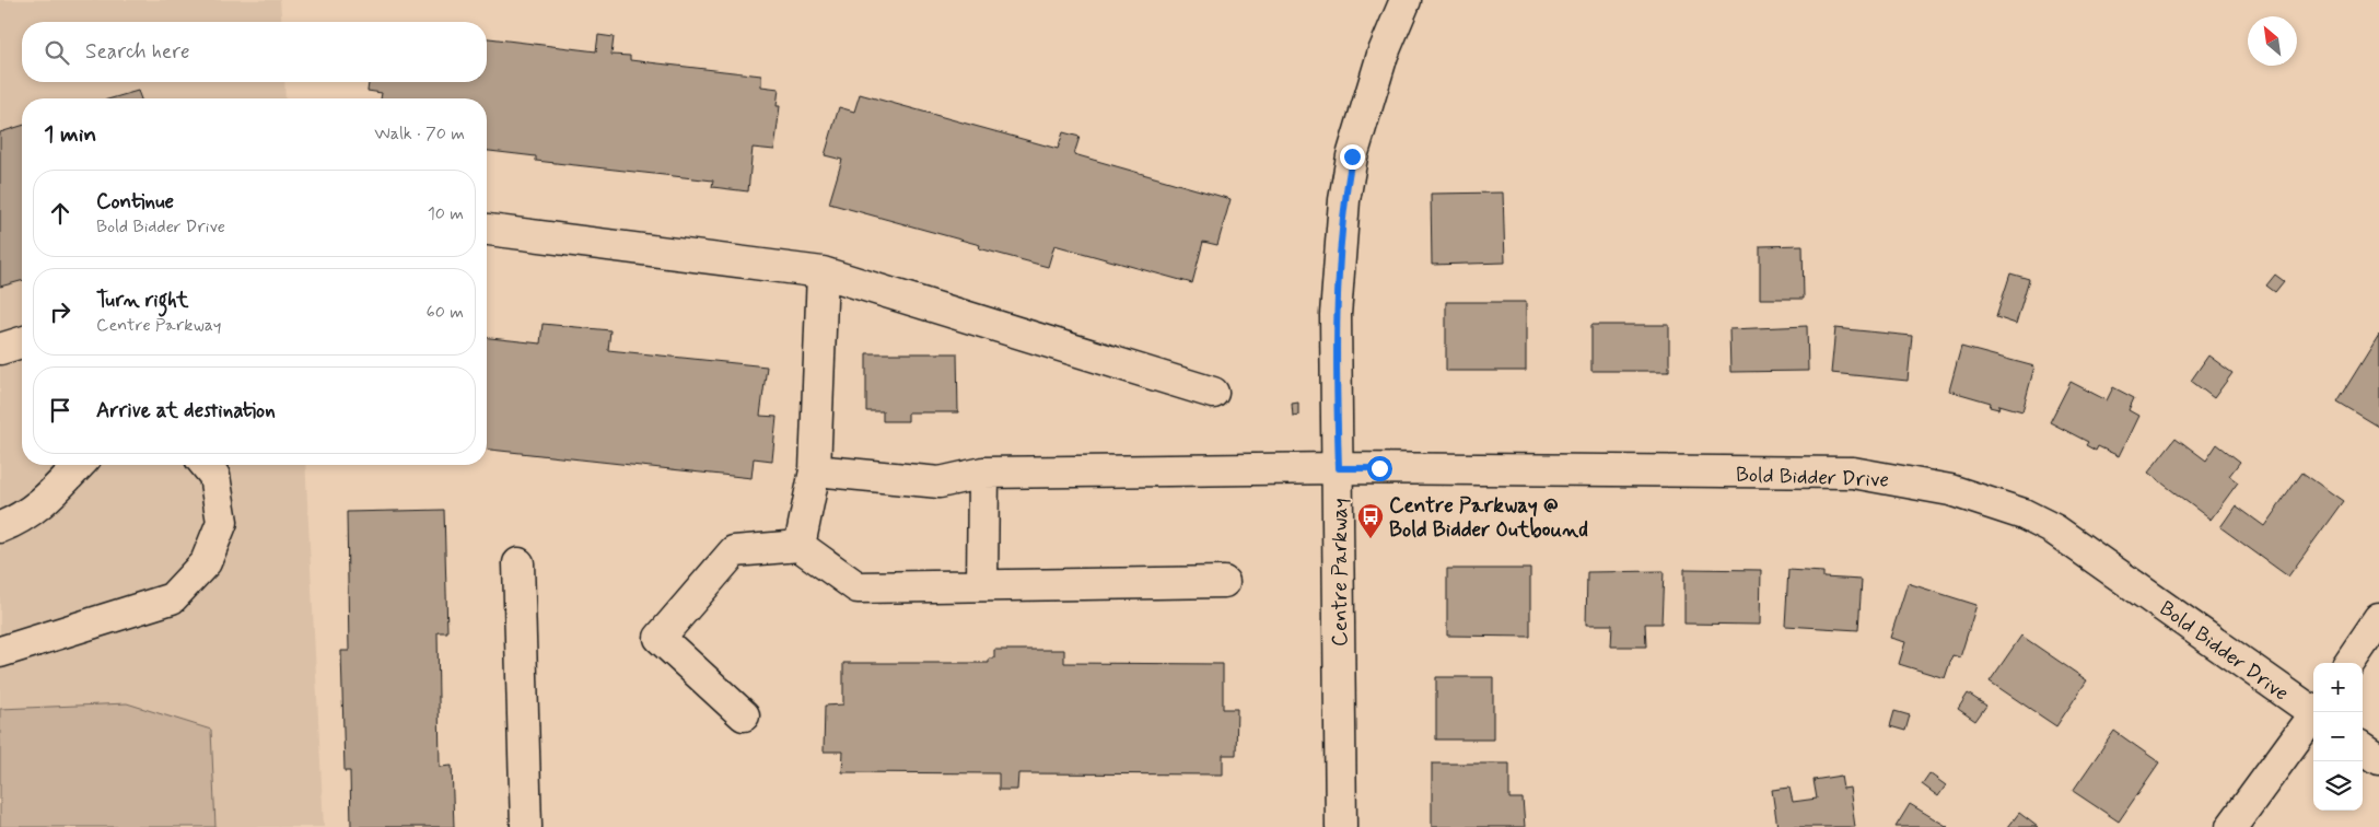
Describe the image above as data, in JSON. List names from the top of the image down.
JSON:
{
  "streets": {
    "street": ["Bold Bidder Drive", "Centre Parkway"]
  },
  "crossings": [
    ["Bold Bidder Drive", "Centre Parkway"]
  ],
  "places": {
    "bus stop": ["Centre Parkway @ Bold Bidder Outbound"]
  },
  "north": "top left",
  "page": {
    "search": "Search here",
    "heading": ["1 min", "Walk · 70 m"],
    "list": [
      ["Continue", "Bold Bidder Drive", "10 m"],
      ["Turn right", "Centre Parkway", "60 m"],
      "Arrive at destination"
    ],
    "map_buttons": ["+", "−"]
  }
}
